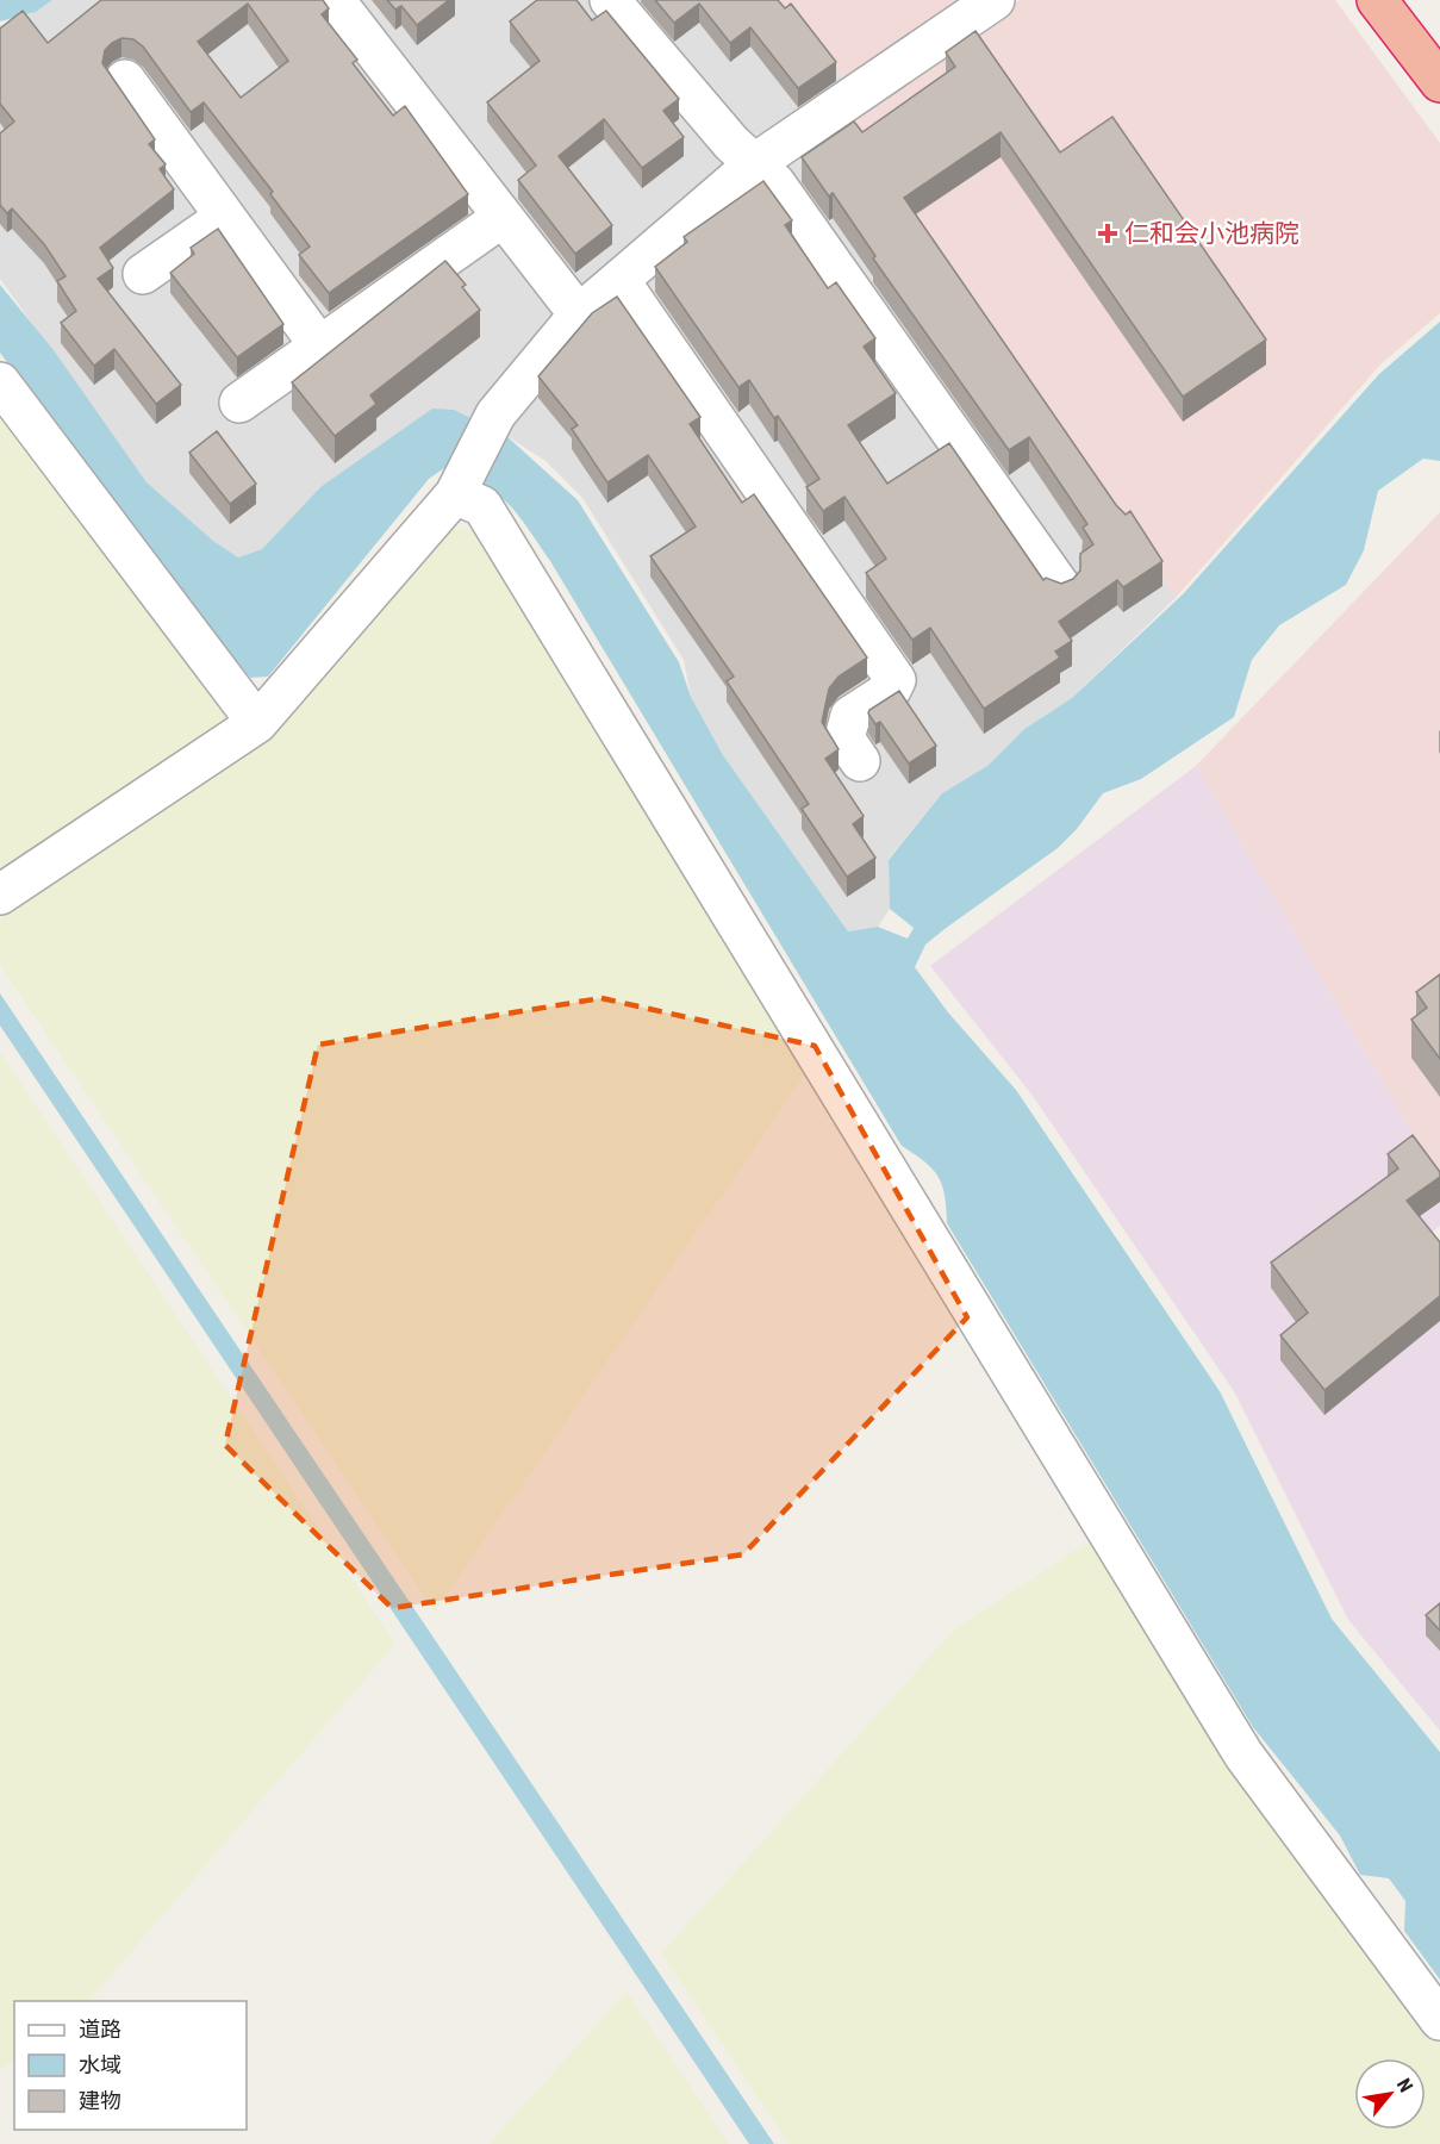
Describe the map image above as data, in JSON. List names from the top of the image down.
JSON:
{
  "places": {
    "health": ["仁和会小池病院"]
  },
  "legend": ["道路", "水域", "建物"],
  "north": "top right"
}
